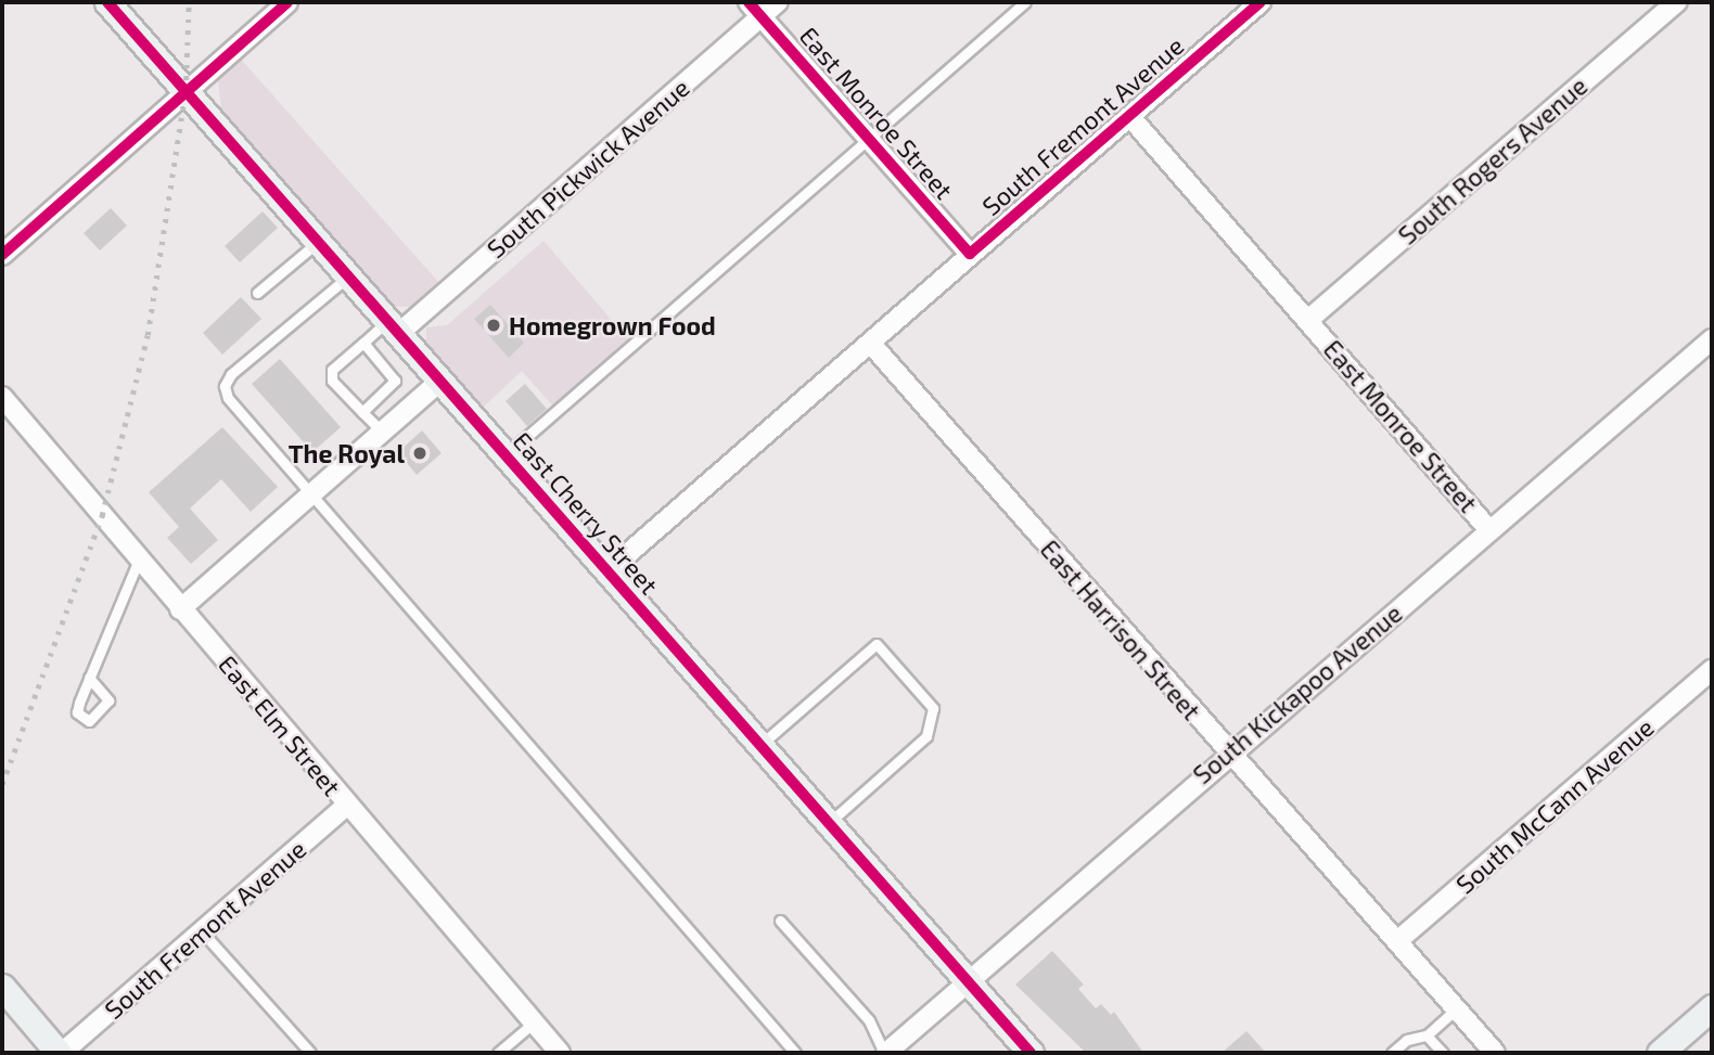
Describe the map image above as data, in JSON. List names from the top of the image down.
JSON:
{
  "streets": {
    "street": [
      "East Monroe Street",
      "South Fremont Avenue",
      "South Rogers Avenue",
      "South Pickwick Avenue",
      "East Cherry Street",
      "East Harrison Street",
      "South Kickapoo Avenue",
      "East Elm Street",
      "South McCann Avenue"
    ]
  },
  "crossings": [
    ["East Monroe Street", "South Fremont Avenue"],
    ["East Monroe Street", "South Rogers Avenue"],
    ["East Monroe Street", "South Pickwick Avenue"],
    ["East Monroe Street", "South Kickapoo Avenue"],
    ["South Fremont Avenue", "East Cherry Street"],
    ["South Fremont Avenue", "East Harrison Street"],
    ["South Fremont Avenue", "East Elm Street"],
    ["South Pickwick Avenue", "East Cherry Street"],
    ["East Cherry Street", "South Kickapoo Avenue"],
    ["East Harrison Street", "South Kickapoo Avenue"],
    ["East Harrison Street", "South McCann Avenue"]
  ],
  "places": ["Homegrown Food", "The Royal"]
}
